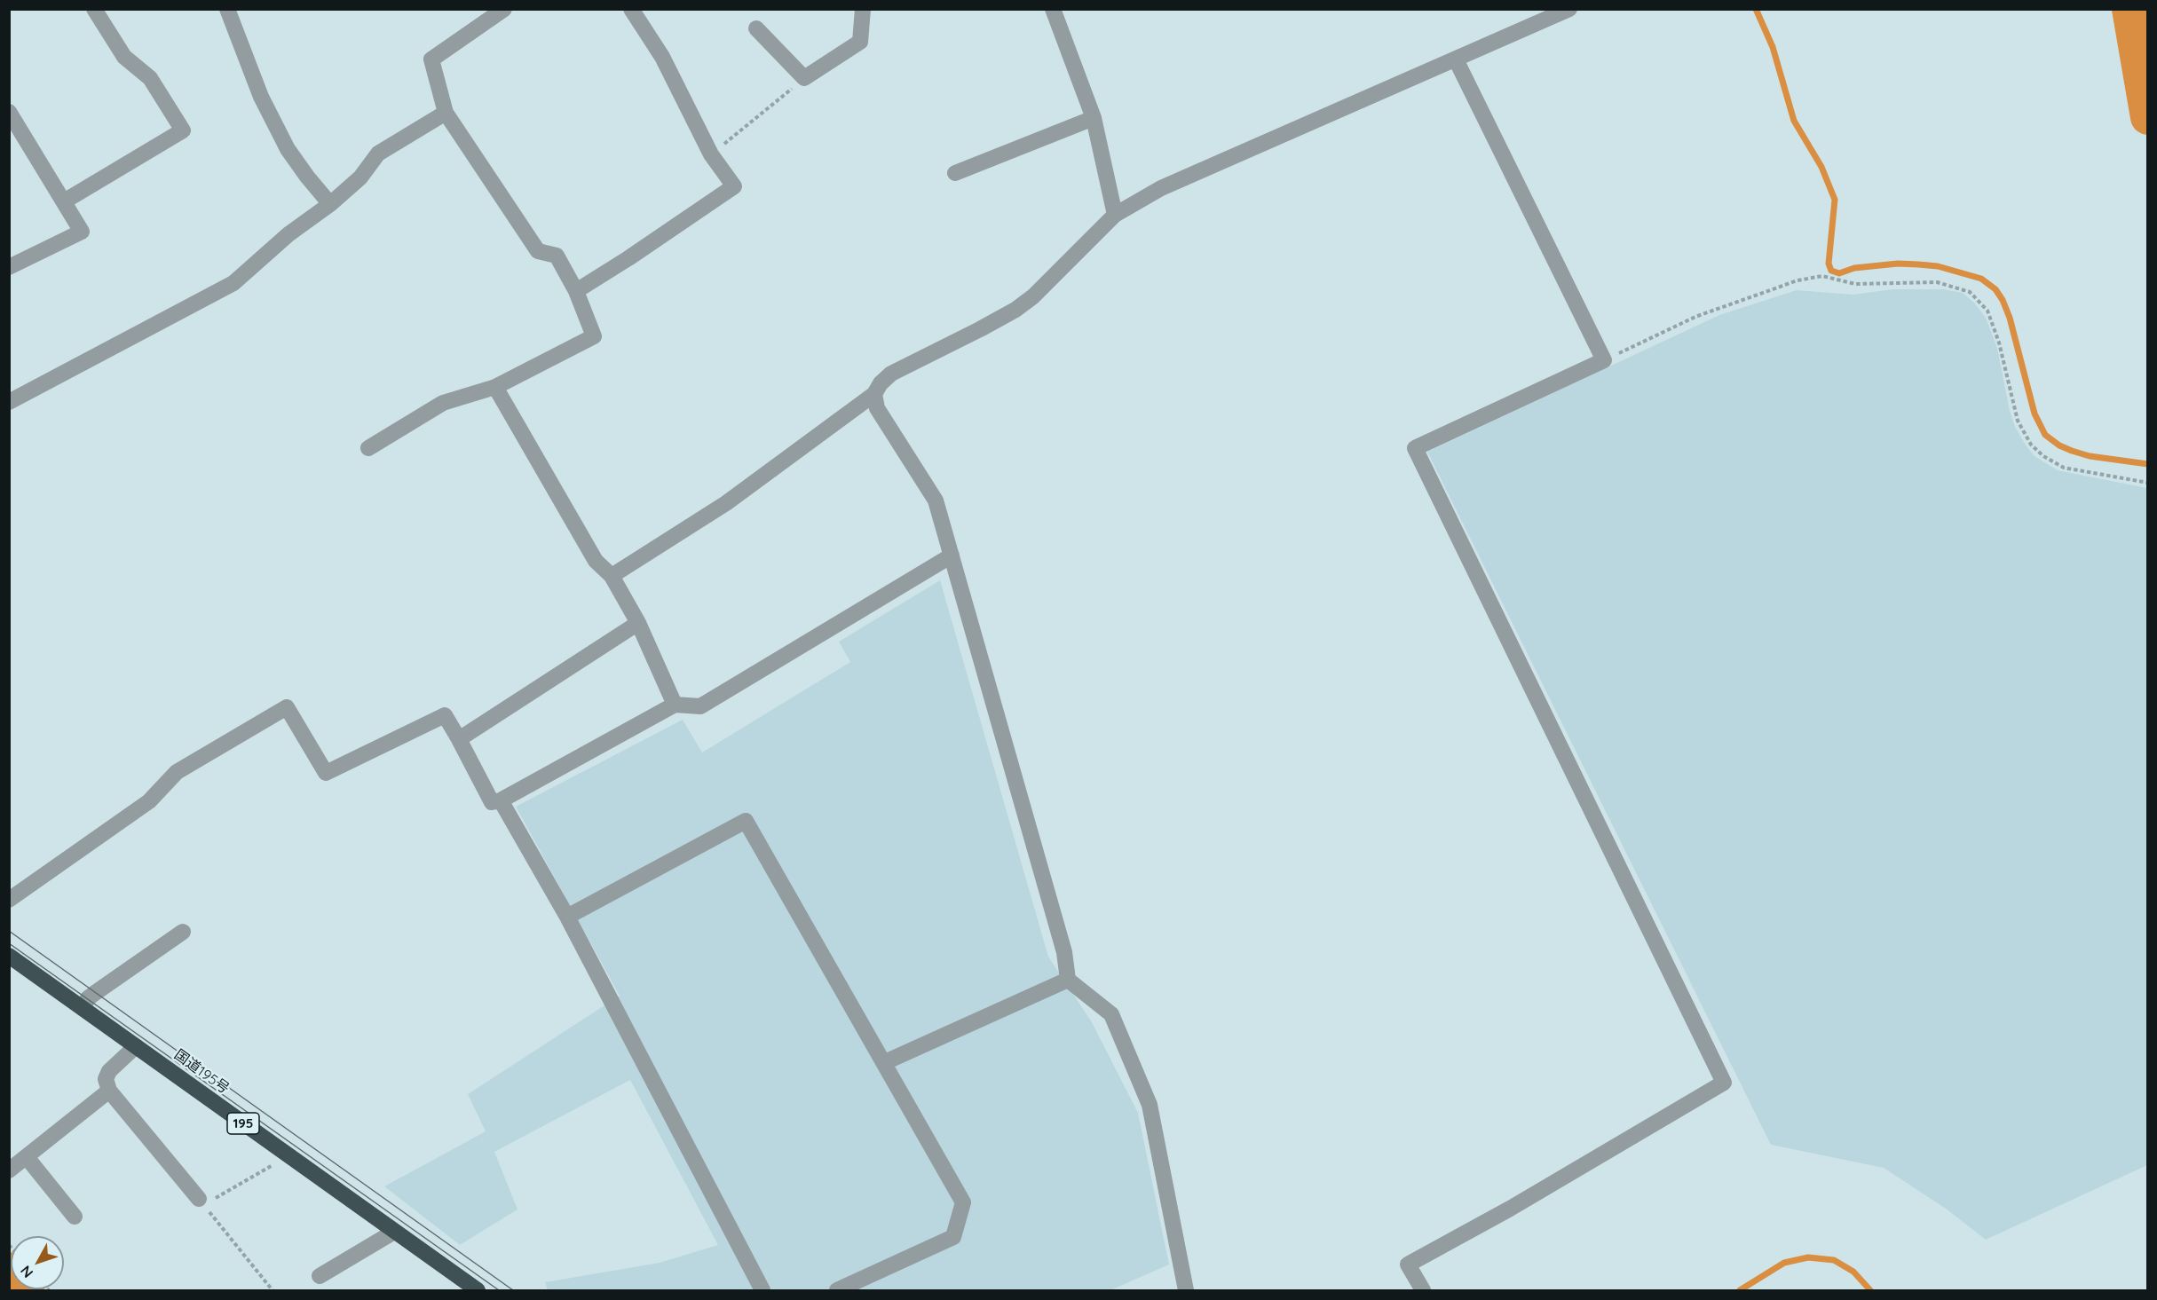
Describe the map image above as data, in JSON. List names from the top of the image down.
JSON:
{
  "streets": {
    "highway": ["国道195号", "195"]
  },
  "north": "bottom left"
}
